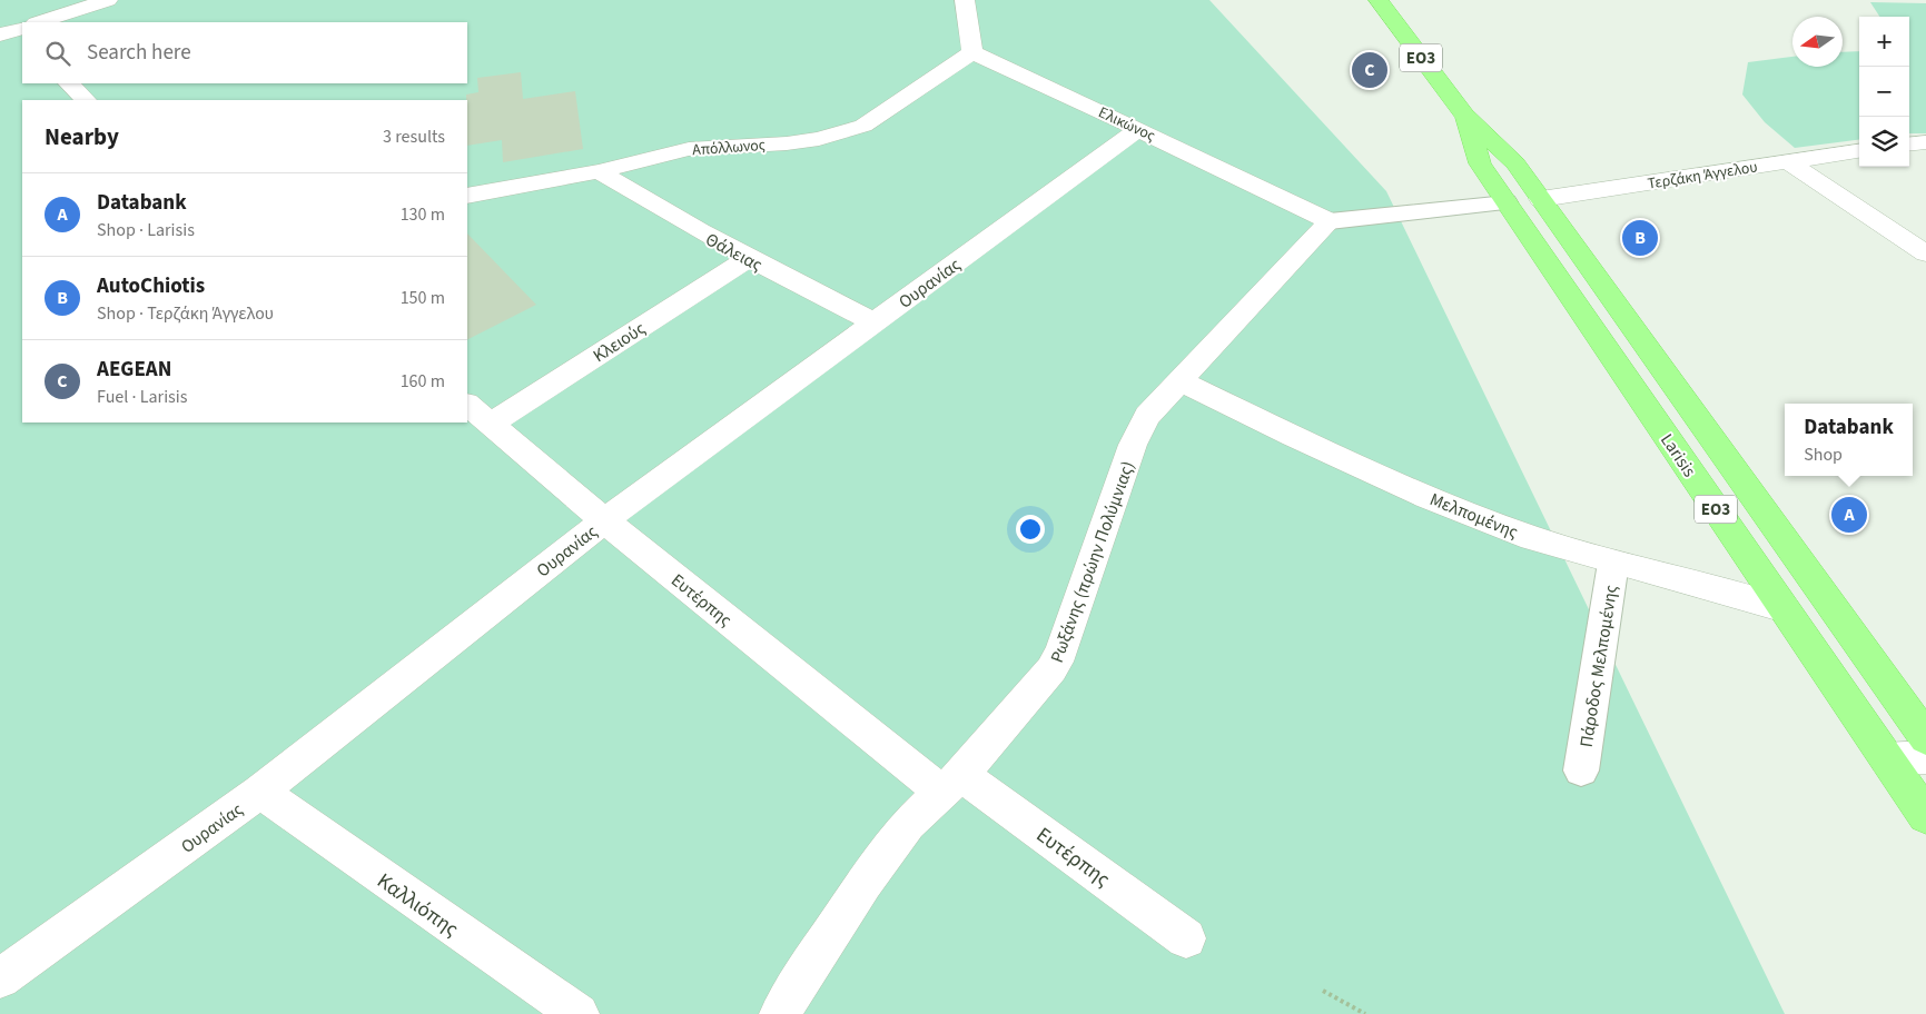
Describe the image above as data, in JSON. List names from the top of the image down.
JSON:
{
  "streets": {
    "main road": ["ΕΟ3", "Larisis"],
    "street": [
      "Ελικώνος",
      "Απόλλωνος",
      "Τερζάκη Άγγελου",
      "Θάλειας",
      "Ουρανίας",
      "Κλειούς",
      "Μελπομένης",
      "Ρωξάνης (πρώην Πολύμνιας)",
      "Ευτέρπης",
      "Πάροδος Μελπομένης",
      "Καλλιόπης"
    ]
  },
  "crossings": [
    ["Ελικώνος", "Απόλλωνος"],
    ["Ελικώνος", "Ουρανίας"],
    ["Ελικώνος", "Ρωξάνης (πρώην Πολύμνιας)"],
    ["Απόλλωνος", "Θάλειας"],
    ["Τερζάκη Άγγελου", "Larisis"],
    ["Θάλειας", "Ουρανίας"],
    ["Θάλειας", "Κλειούς"],
    ["Ουρανίας", "Ευτέρπης"],
    ["Ουρανίας", "Καλλιόπης"],
    ["Κλειούς", "Ευτέρπης"],
    ["Larisis", "Μελπομένης"],
    ["Μελπομένης", "Ρωξάνης (πρώην Πολύμνιας)"],
    ["Μελπομένης", "Πάροδος Μελπομένης"],
    ["Ρωξάνης (πρώην Πολύμνιας)", "Ευτέρπης"]
  ],
  "north": "left",
  "page": {
    "map_buttons": ["+", "−"],
    "search": "Search here",
    "pins": ["C", "B", "A"],
    "heading": ["Nearby", "3 results"],
    "list": [
      {
        "mark": "A",
        "name": "Databank",
        "note": "Shop · Larisis",
        "value": "130 m"
      },
      {
        "mark": "B",
        "name": "AutoChiotis",
        "note": "Shop · Τερζάκη Άγγελου",
        "value": "150 m"
      },
      {
        "mark": "C",
        "name": "AEGEAN",
        "note": "Fuel · Larisis",
        "value": "160 m"
      }
    ],
    "popup": ["Databank", "Shop"]
  }
}
